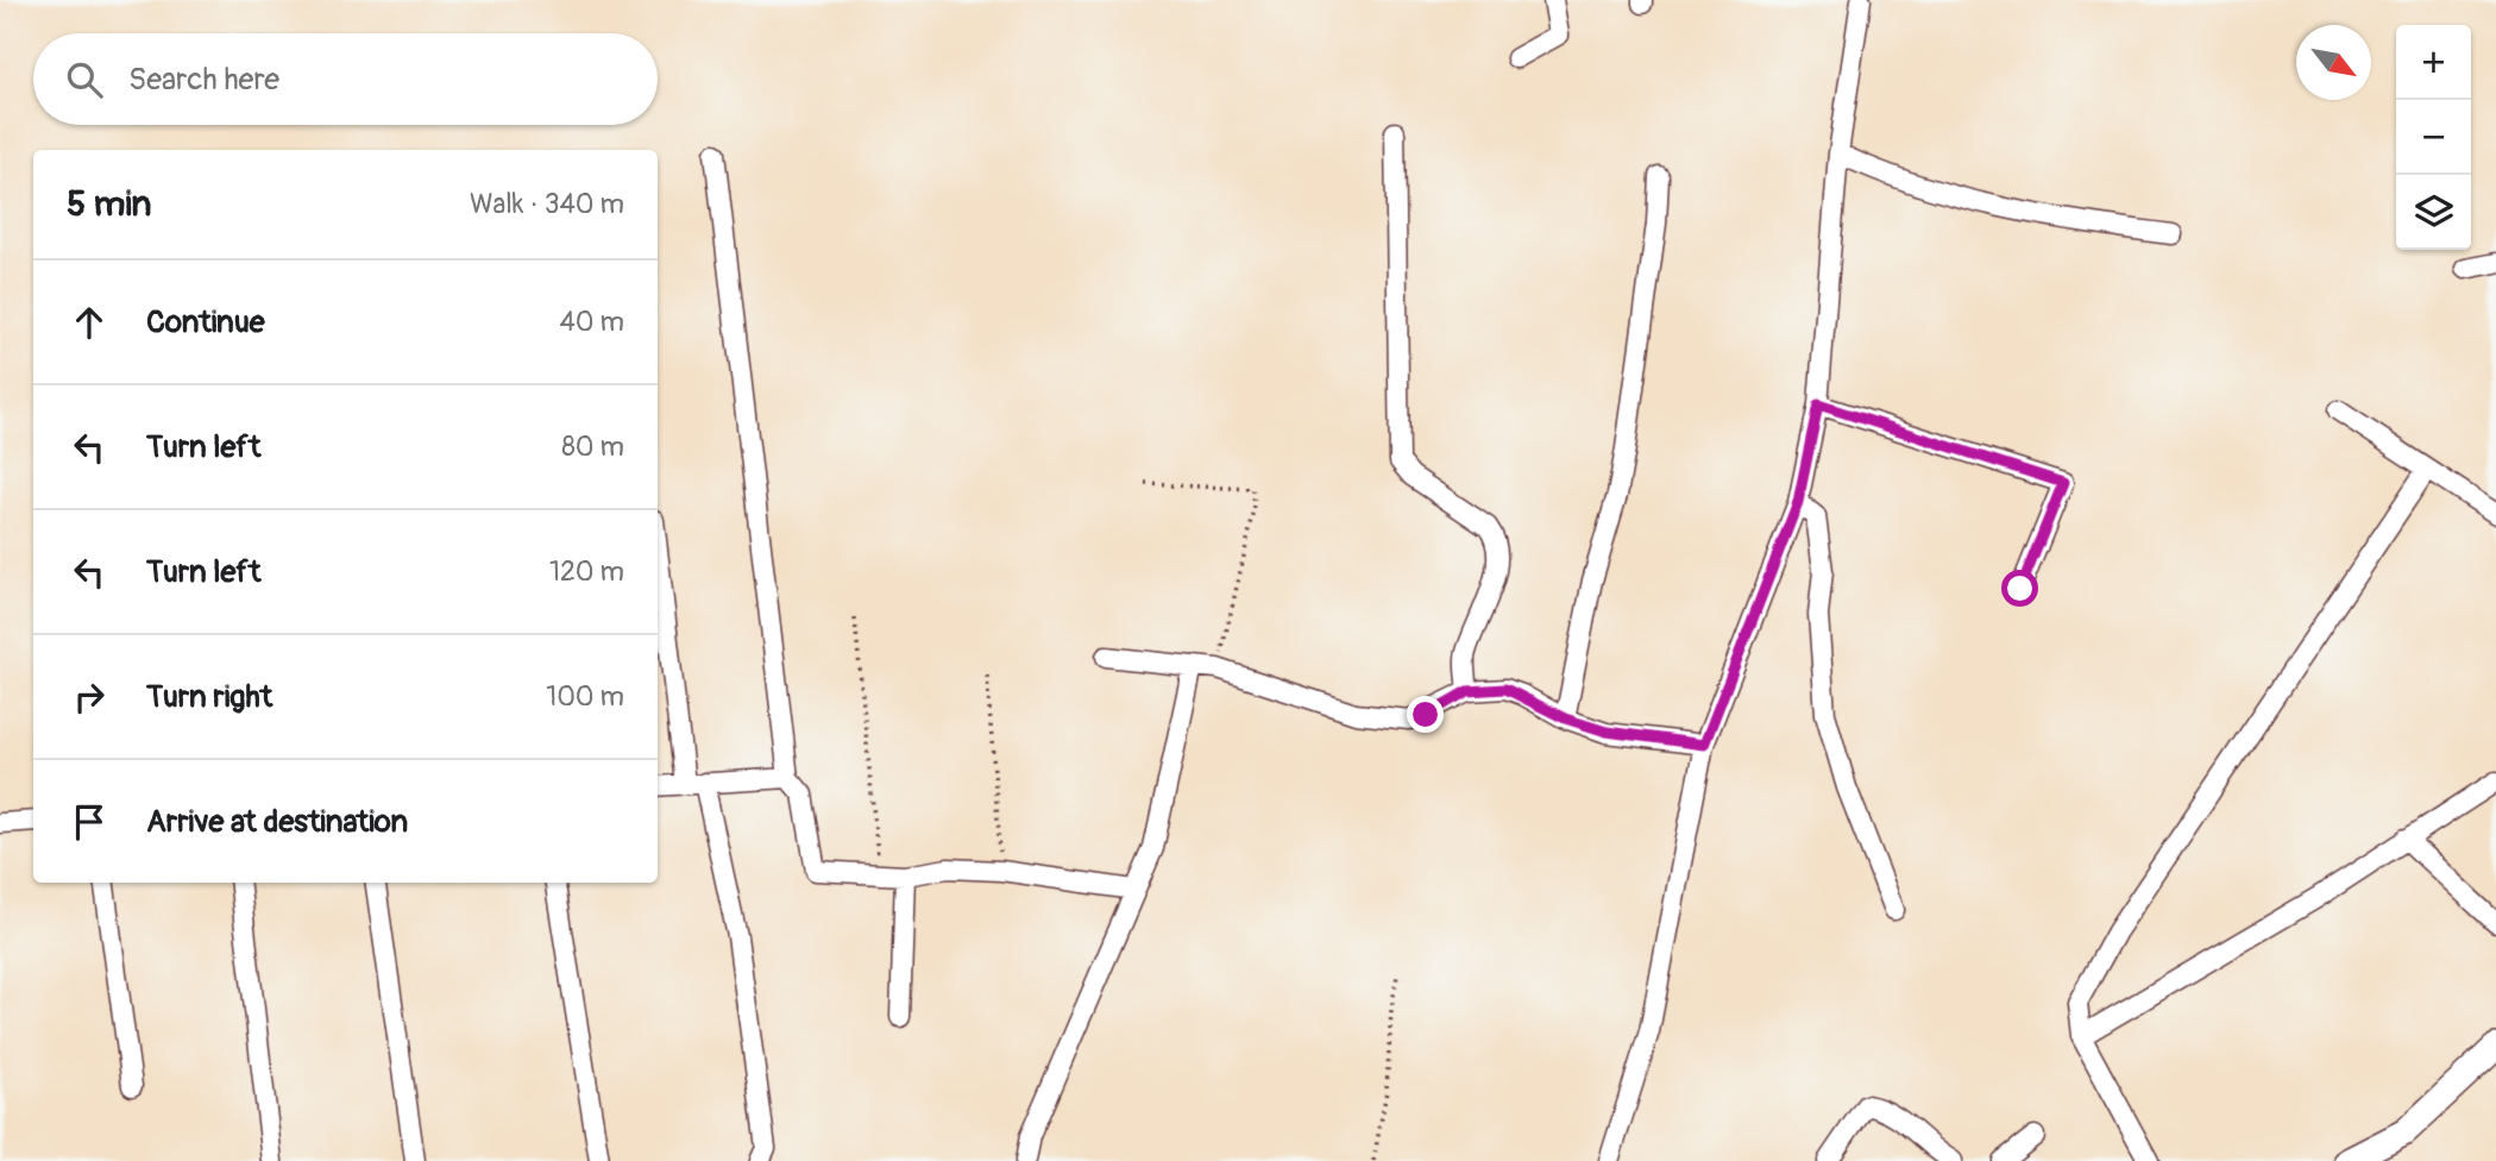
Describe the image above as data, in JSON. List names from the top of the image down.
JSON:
{
  "north": "bottom right",
  "page": {
    "map_buttons": ["+", "−"],
    "search": "Search here",
    "heading": ["5 min", "Walk · 340 m"],
    "list": [
      ["Continue", "40 m"],
      ["Turn left", "80 m"],
      ["Turn left", "120 m"],
      ["Turn right", "100 m"],
      "Arrive at destination"
    ]
  }
}
